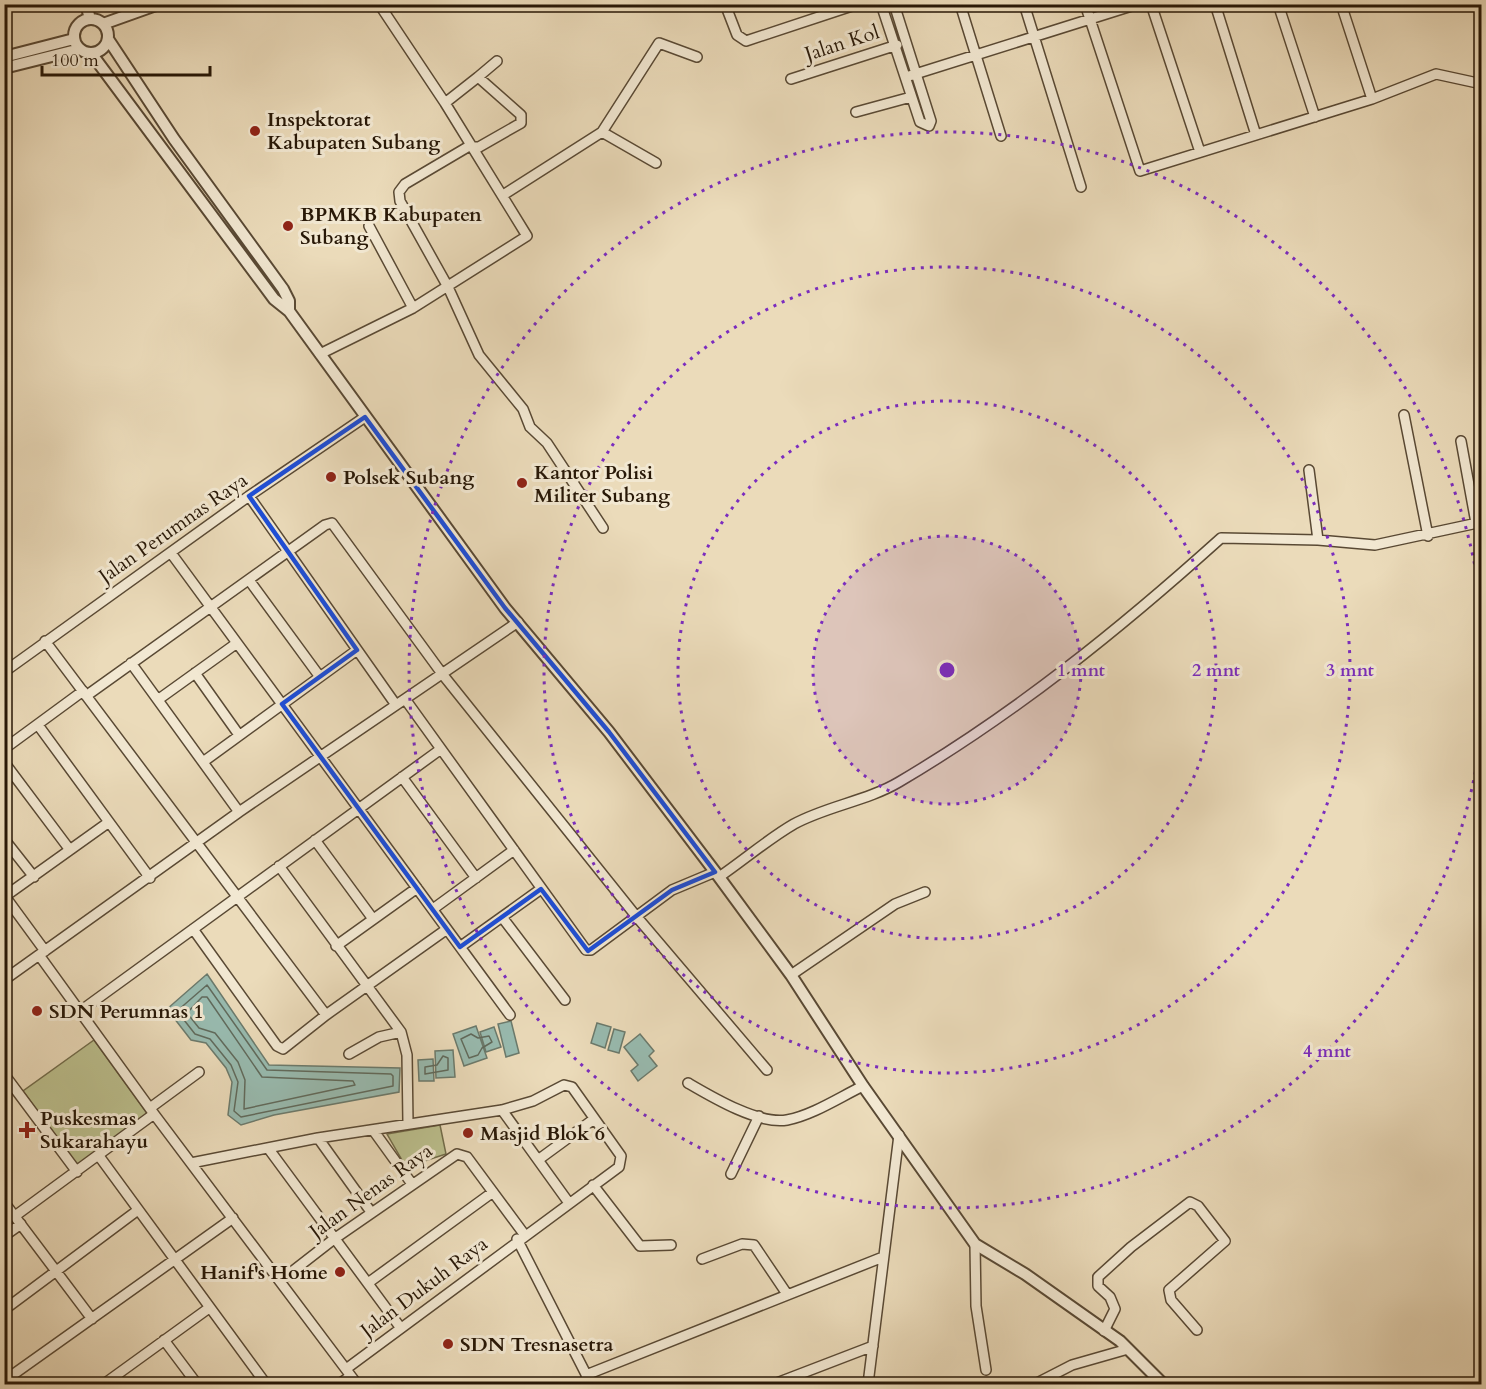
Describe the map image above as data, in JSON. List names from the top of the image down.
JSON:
{
  "streets": {
    "street": [
      "Jalan Kol",
      "Jalan Perumnas Raya",
      "Jalan Nenas Raya",
      "Jalan Dukuh Raya"
    ]
  },
  "crossings": [
    ["Jalan Nenas Raya", "Jalan Dukuh Raya"]
  ],
  "places": {
    "other": [
      "Inspektorat Kabupaten Subang",
      "BPMKB Kabupaten Subang",
      "Polsek Subang",
      "Kantor Polisi Militer Subang",
      "SDN Perumnas 1",
      "Masjid Blok 6",
      "Hanif's Home",
      "SDN Tresnasetra"
    ],
    "health": ["Puskesmas Sukarahayu"]
  },
  "scale_bar": "100 m",
  "rings": [
    "1 mnt",
    "2 mnt",
    "3 mnt",
    "4 mnt"
  ]
}
